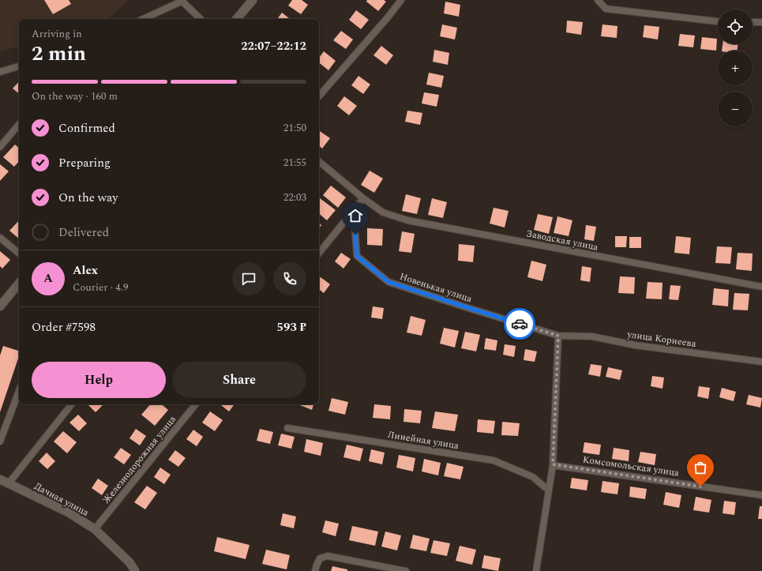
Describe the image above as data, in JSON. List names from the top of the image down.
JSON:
{
  "streets": {
    "street": [
      "Заводская улица",
      "Новенькая улица",
      "улица Корнеева",
      "Линейная улица",
      "Железнодорожная улица",
      "Комсомольская улица",
      "Дачная улица"
    ]
  },
  "crossings": [
    ["Новенькая улица", "улица Корнеева"],
    ["Железнодорожная улица", "Дачная улица"]
  ],
  "page": {
    "map_buttons": ["+", "−"],
    "heading": ["2 min", "Arriving in", "22:07–22:12"],
    "panel": [
      "Alex",
      "Courier · 4.9",
      "Order #7598",
      "593 ₽"
    ],
    "bar": "On the way · 160 m",
    "list": [
      ["Confirmed", "21:50"],
      ["Preparing", "21:55"],
      ["On the way", "22:03"],
      "Delivered"
    ],
    "round": "A",
    "buttons": ["Help", "Share"]
  }
}
